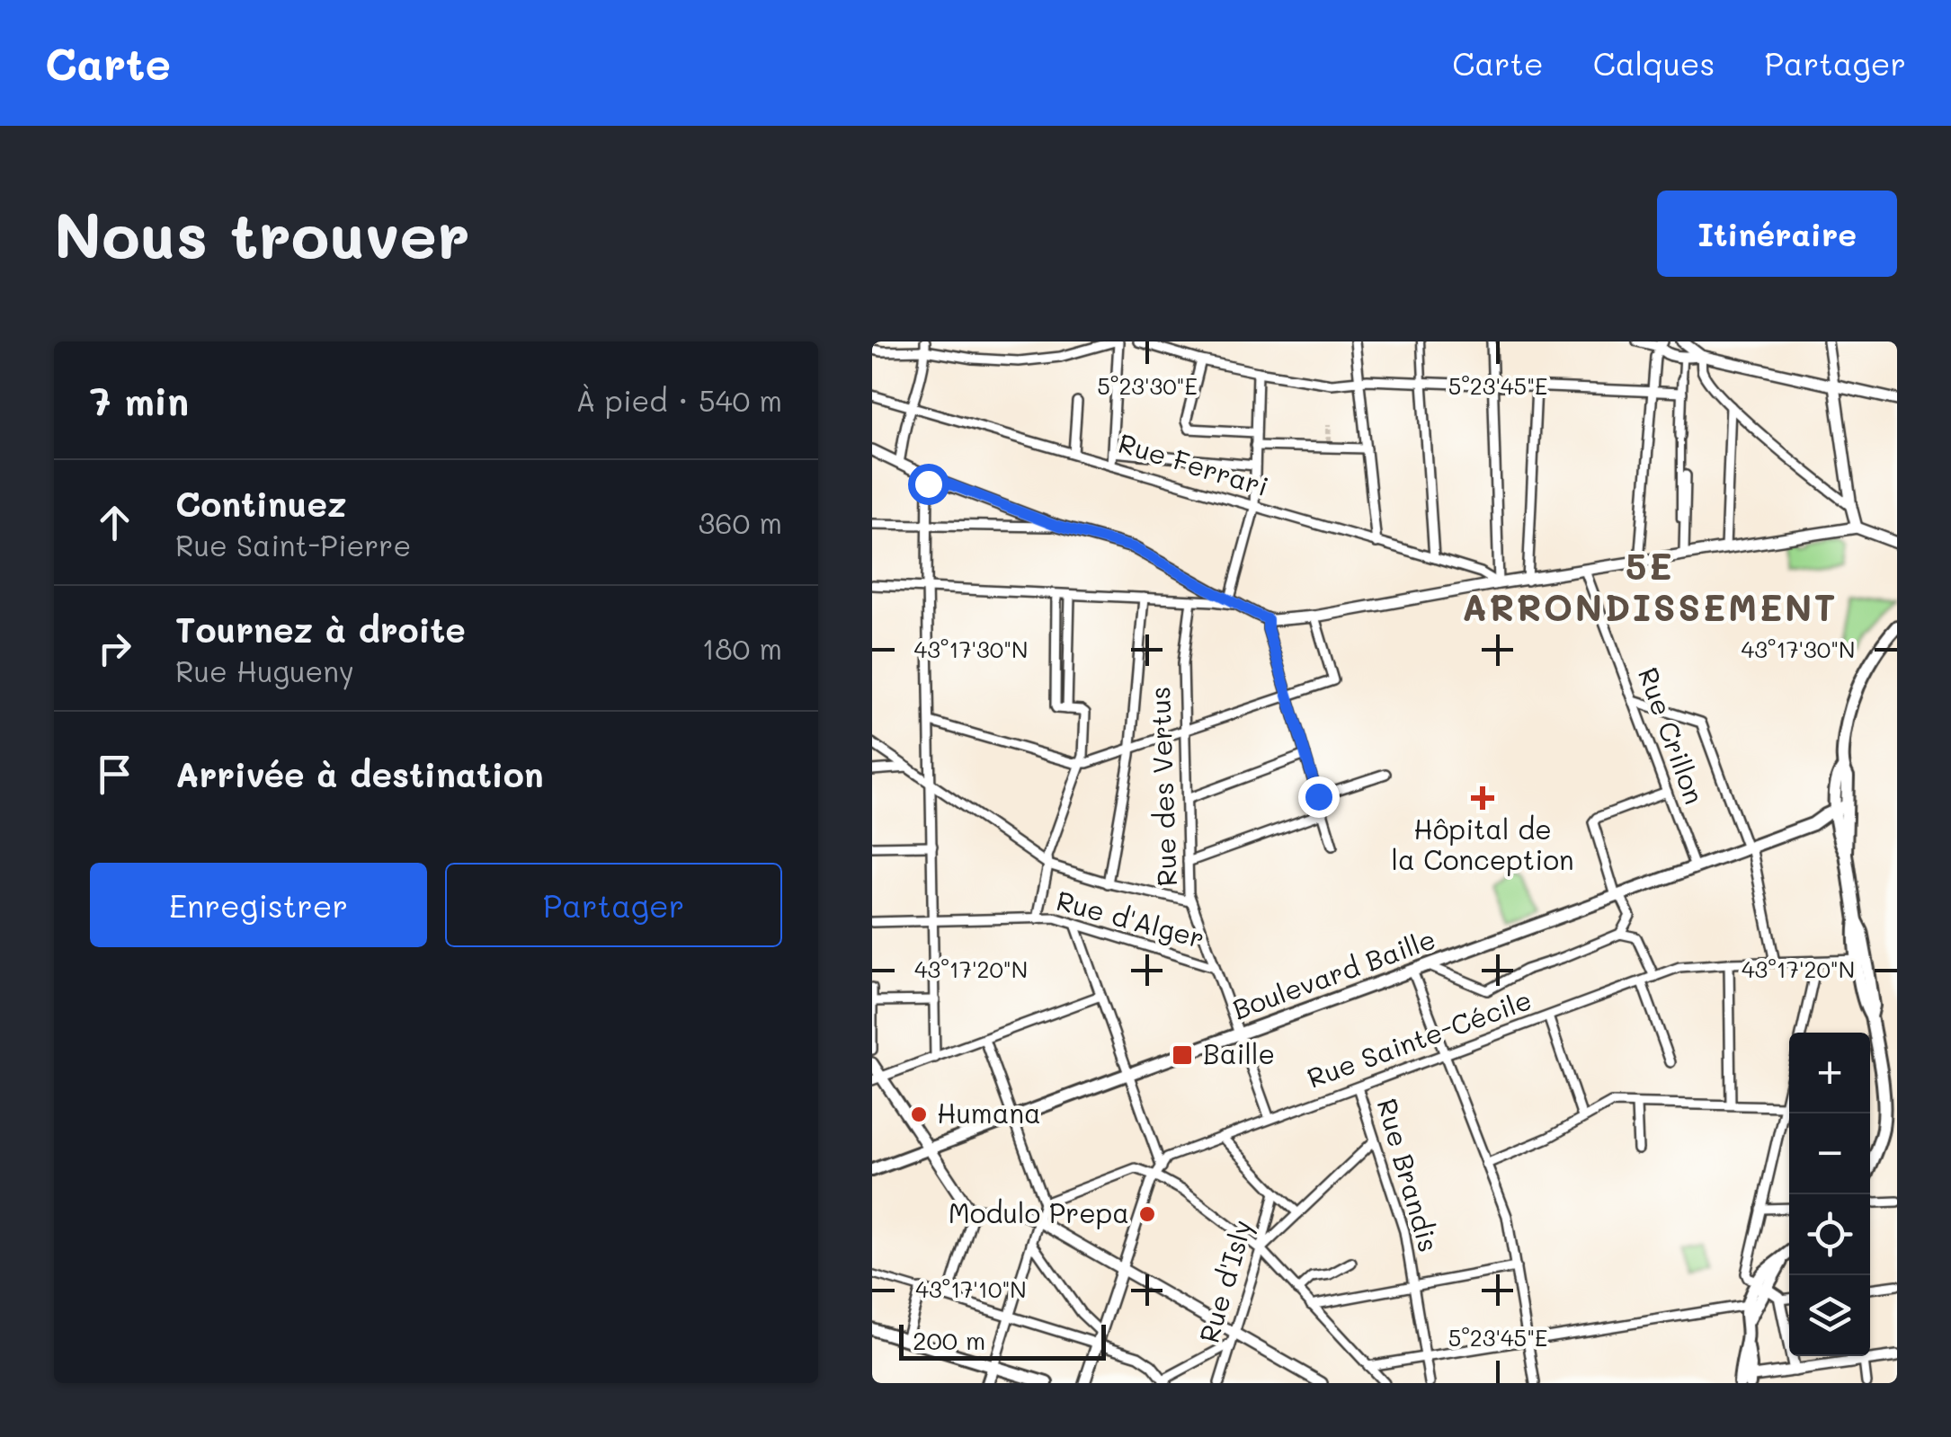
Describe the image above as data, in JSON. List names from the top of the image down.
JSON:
{
  "streets": {
    "main road": ["Boulevard Baille"],
    "street": [
      "Rue Ferrari",
      "Rue Crillon",
      "Rue des Vertus",
      "Rue d'Alger",
      "Rue Sainte-Cécile",
      "Rue Brandis",
      "Rue d'Isly"
    ]
  },
  "crossings": [
    ["Rue Crillon", "Boulevard Baille"],
    ["Rue des Vertus", "Rue d'Alger"],
    ["Rue des Vertus", "Boulevard Baille"],
    ["Rue des Vertus", "Rue Sainte-Cécile"],
    ["Rue Sainte-Cécile", "Rue Brandis"]
  ],
  "districts": ["5E ARRONDISSEMENT"],
  "places": {
    "health": ["Hôpital de la Conception"],
    "transit": ["Baille"],
    "other": ["Humana", "Modulo Prepa"]
  },
  "scale_bar": "200 m",
  "page": {
    "header": "Carte",
    "nav": ["Carte", "Calques", "Partager"],
    "buttons": [
      "Itinéraire",
      ["Enregistrer", "Partager"]
    ],
    "title": "Nous trouver",
    "heading": ["7 min", "À pied · 540 m"],
    "list": [
      ["Continuez", "Rue Saint-Pierre", "360 m"],
      ["Tournez à droite", "Rue Hugueny", "180 m"],
      "Arrivée à destination"
    ],
    "map_buttons": ["+", "−"],
    "scale": "200 m"
  },
  "coordinates": [
    "5°23'30\"E",
    "5°23'45\"E",
    "43°17'30\"N",
    "43°17'20\"N",
    "43°17'10\"N"
  ]
}
